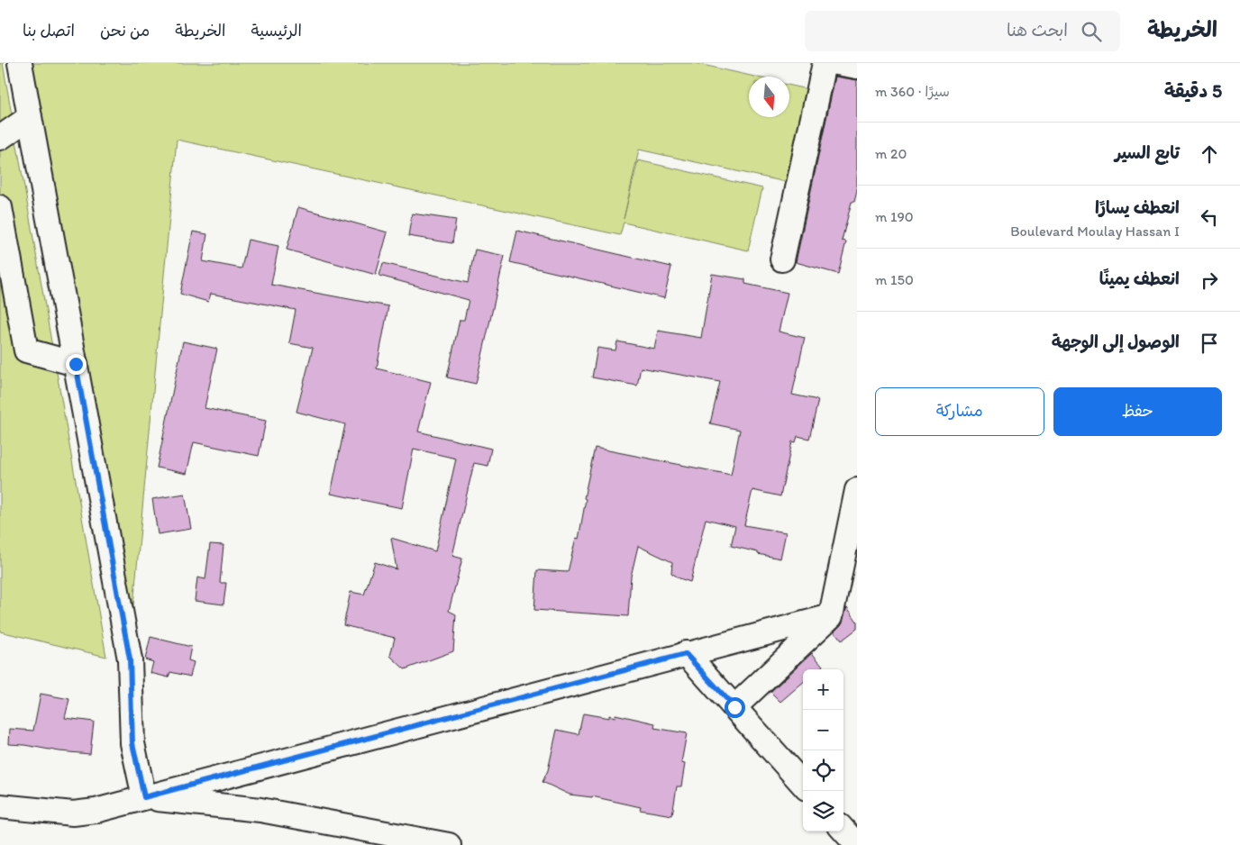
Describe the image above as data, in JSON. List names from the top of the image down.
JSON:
{
  "north": "bottom",
  "page": {
    "header": "الخريطة",
    "search": "ابحث هنا",
    "nav": [
      "الرئيسية",
      "الخريطة",
      "من نحن",
      "اتصل بنا"
    ],
    "heading": ["5 دقيقة", "سيرًا · 360 m"],
    "list": [
      ["تابع السير", "20 m"],
      ["انعطف يسارًا", "Boulevard Moulay Hassan I", "190 m"],
      ["انعطف يمينًا", "150 m"],
      "الوصول إلى الوجهة"
    ],
    "buttons": ["حفظ", "مشاركة"],
    "map_buttons": ["+", "−"]
  }
}
